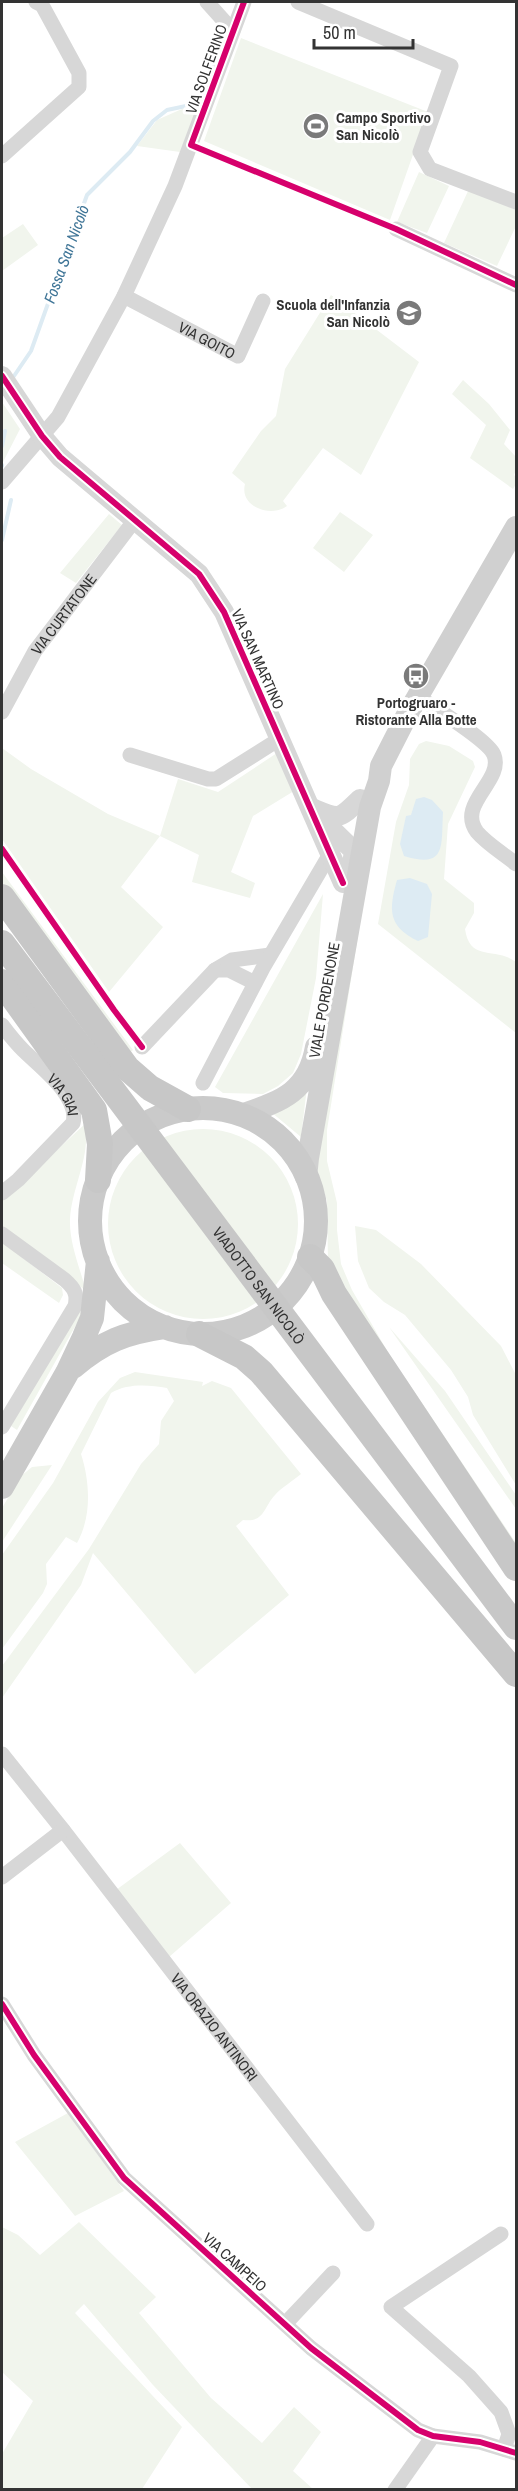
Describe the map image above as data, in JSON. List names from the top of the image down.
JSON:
{
  "streets": {
    "highway": ["VIADOTTO SAN NICOLÒ"],
    "main road": ["VIALE PORDENONE"],
    "street": [
      "VIA SOLFERINO",
      "VIA GOITO",
      "VIA CURTATONE",
      "VIA SAN MARTINO",
      "VIA GIAI",
      "VIA ORAZIO ANTINORI",
      "VIA CAMPEIO"
    ]
  },
  "crossings": [
    ["VIA SOLFERINO", "VIA GOITO"],
    ["VIA SOLFERINO", "VIA SAN MARTINO"],
    ["VIA CURTATONE", "VIA SAN MARTINO"],
    ["VIA SAN MARTINO", "VIALE PORDENONE"]
  ],
  "water": ["Fossa San Nicolò"],
  "places": {
    "sports": ["Campo Sportivo San Nicolò"],
    "school or university": ["Scuola dell'Infanzia San Nicolò"],
    "bus stop": ["Portogruaro - Ristorante Alla Botte"]
  },
  "scale_bar": "50 m"
}
